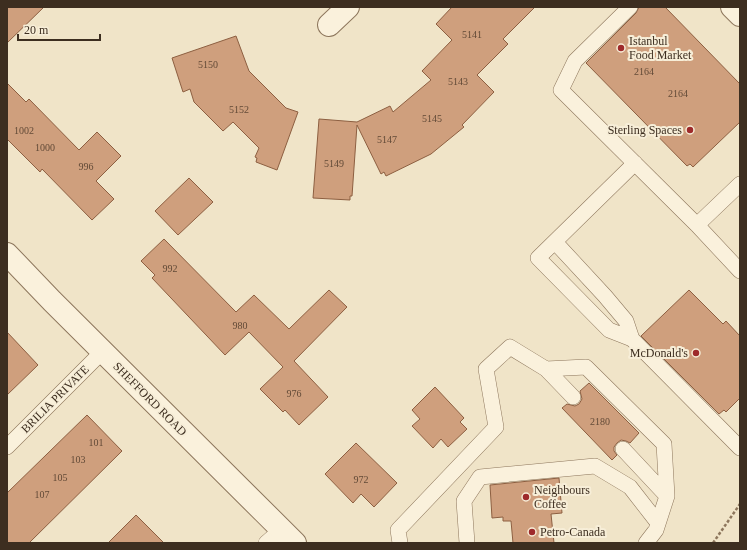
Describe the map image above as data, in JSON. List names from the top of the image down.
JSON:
{
  "streets": {
    "street": ["SHEFFORD ROAD"],
    "lane": ["BRILIA PRIVATE"]
  },
  "crossings": [
    ["BRILIA PRIVATE", "SHEFFORD ROAD"]
  ],
  "places": [
    "Istanbul Food Market",
    "Sterling Spaces",
    "McDonald's",
    "Neighbours Coffee",
    "Petro-Canada"
  ],
  "house_numbers": [
    "5141",
    "5150",
    "2164",
    "5143",
    "2164",
    "5152",
    "5145",
    "1002",
    "5147",
    "1000",
    "5149",
    "996",
    "992",
    "980",
    "976",
    "2180",
    "101",
    "103",
    "105",
    "972",
    "107"
  ],
  "scale_bar": "20 m"
}
